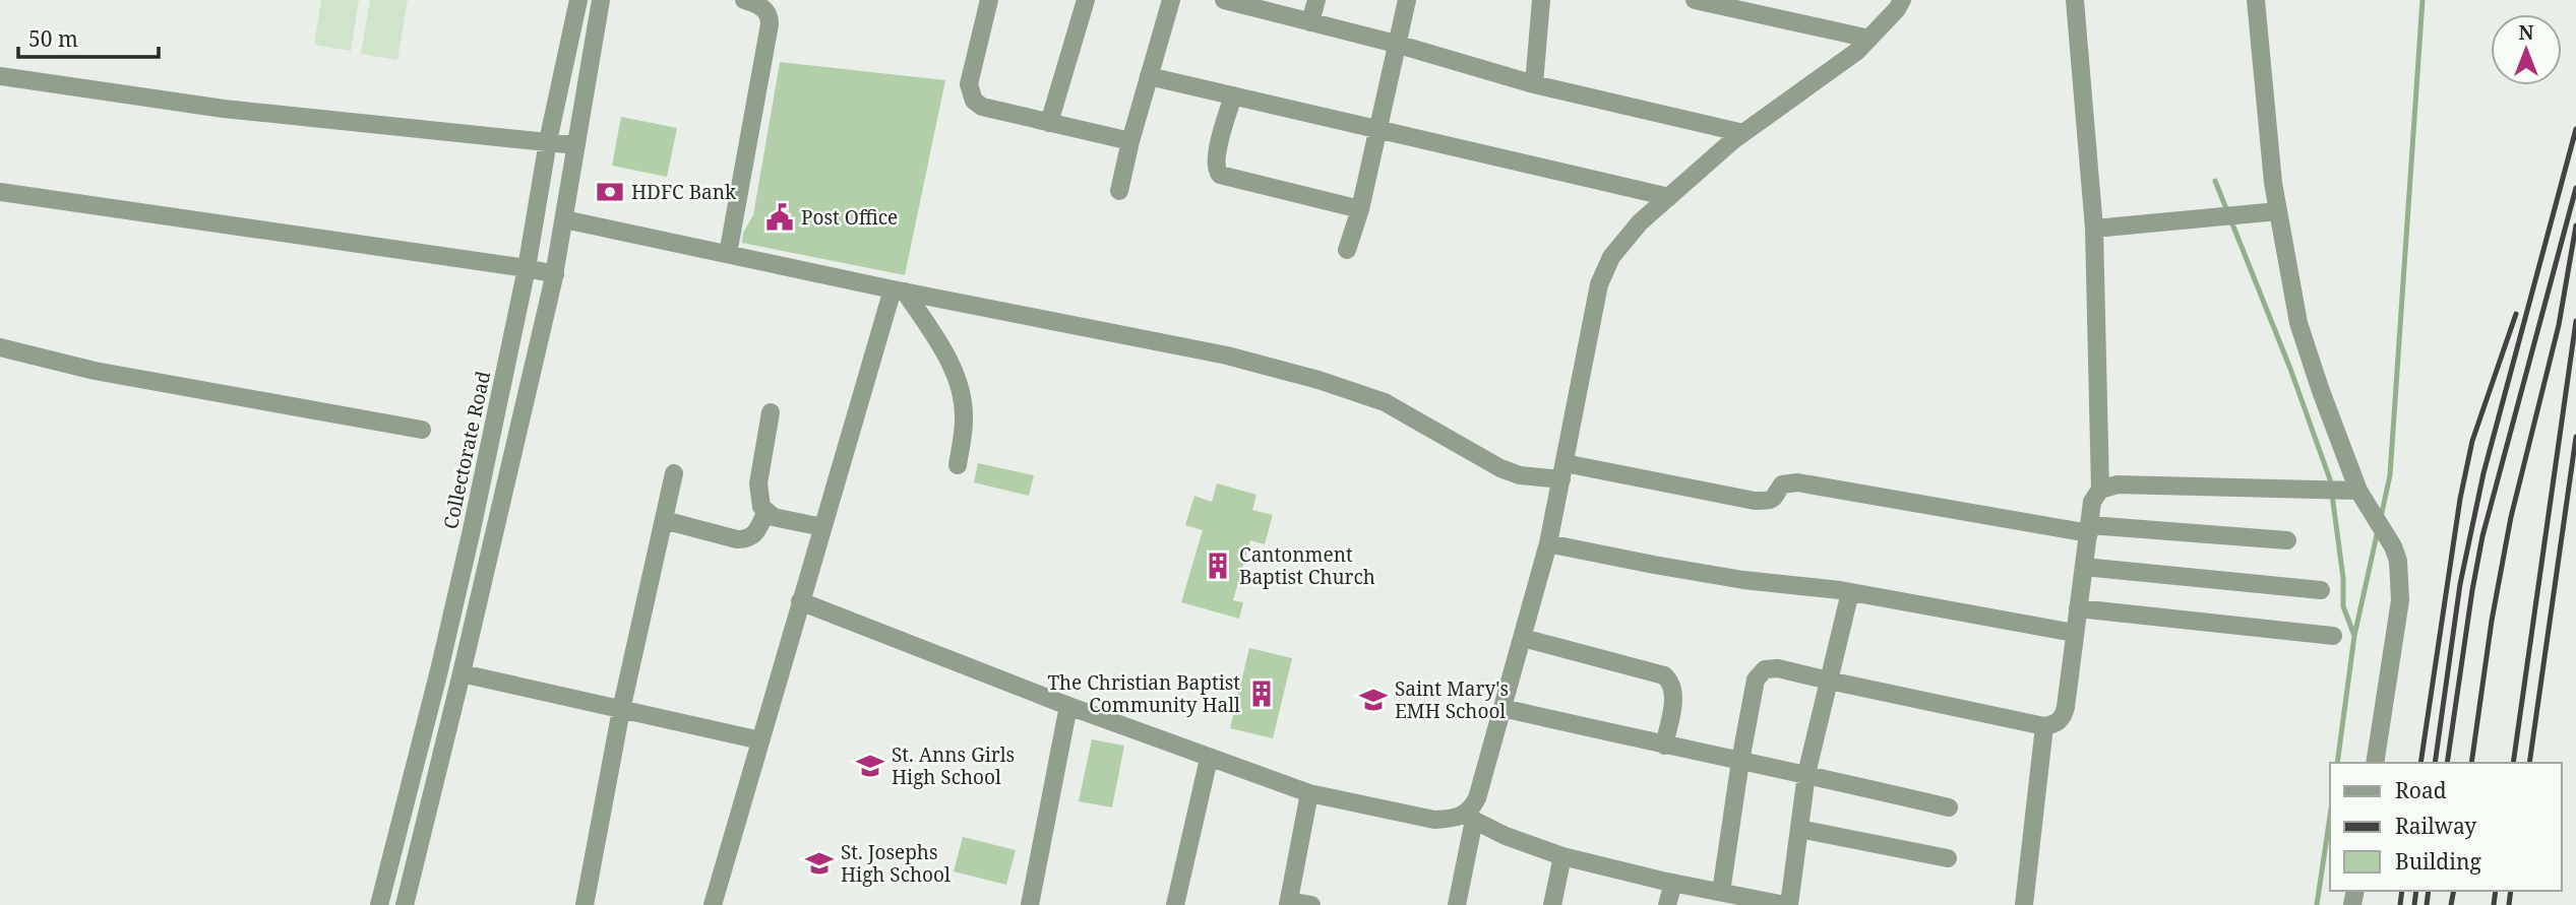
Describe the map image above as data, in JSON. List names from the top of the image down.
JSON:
{
  "streets": {
    "street": ["Collectorate Road"]
  },
  "places": {
    "bank": ["HDFC Bank"],
    "public building": ["Post Office"],
    "building": ["Cantonment Baptist Church", "The Christian Baptist Community Hall"],
    "school or university": ["Saint Mary's EMH School", "St. Anns Girls High School", "St. Josephs High School"]
  },
  "legend": ["Road", "Railway", "Building"],
  "scale_bar": "50 m",
  "north": "top"
}
